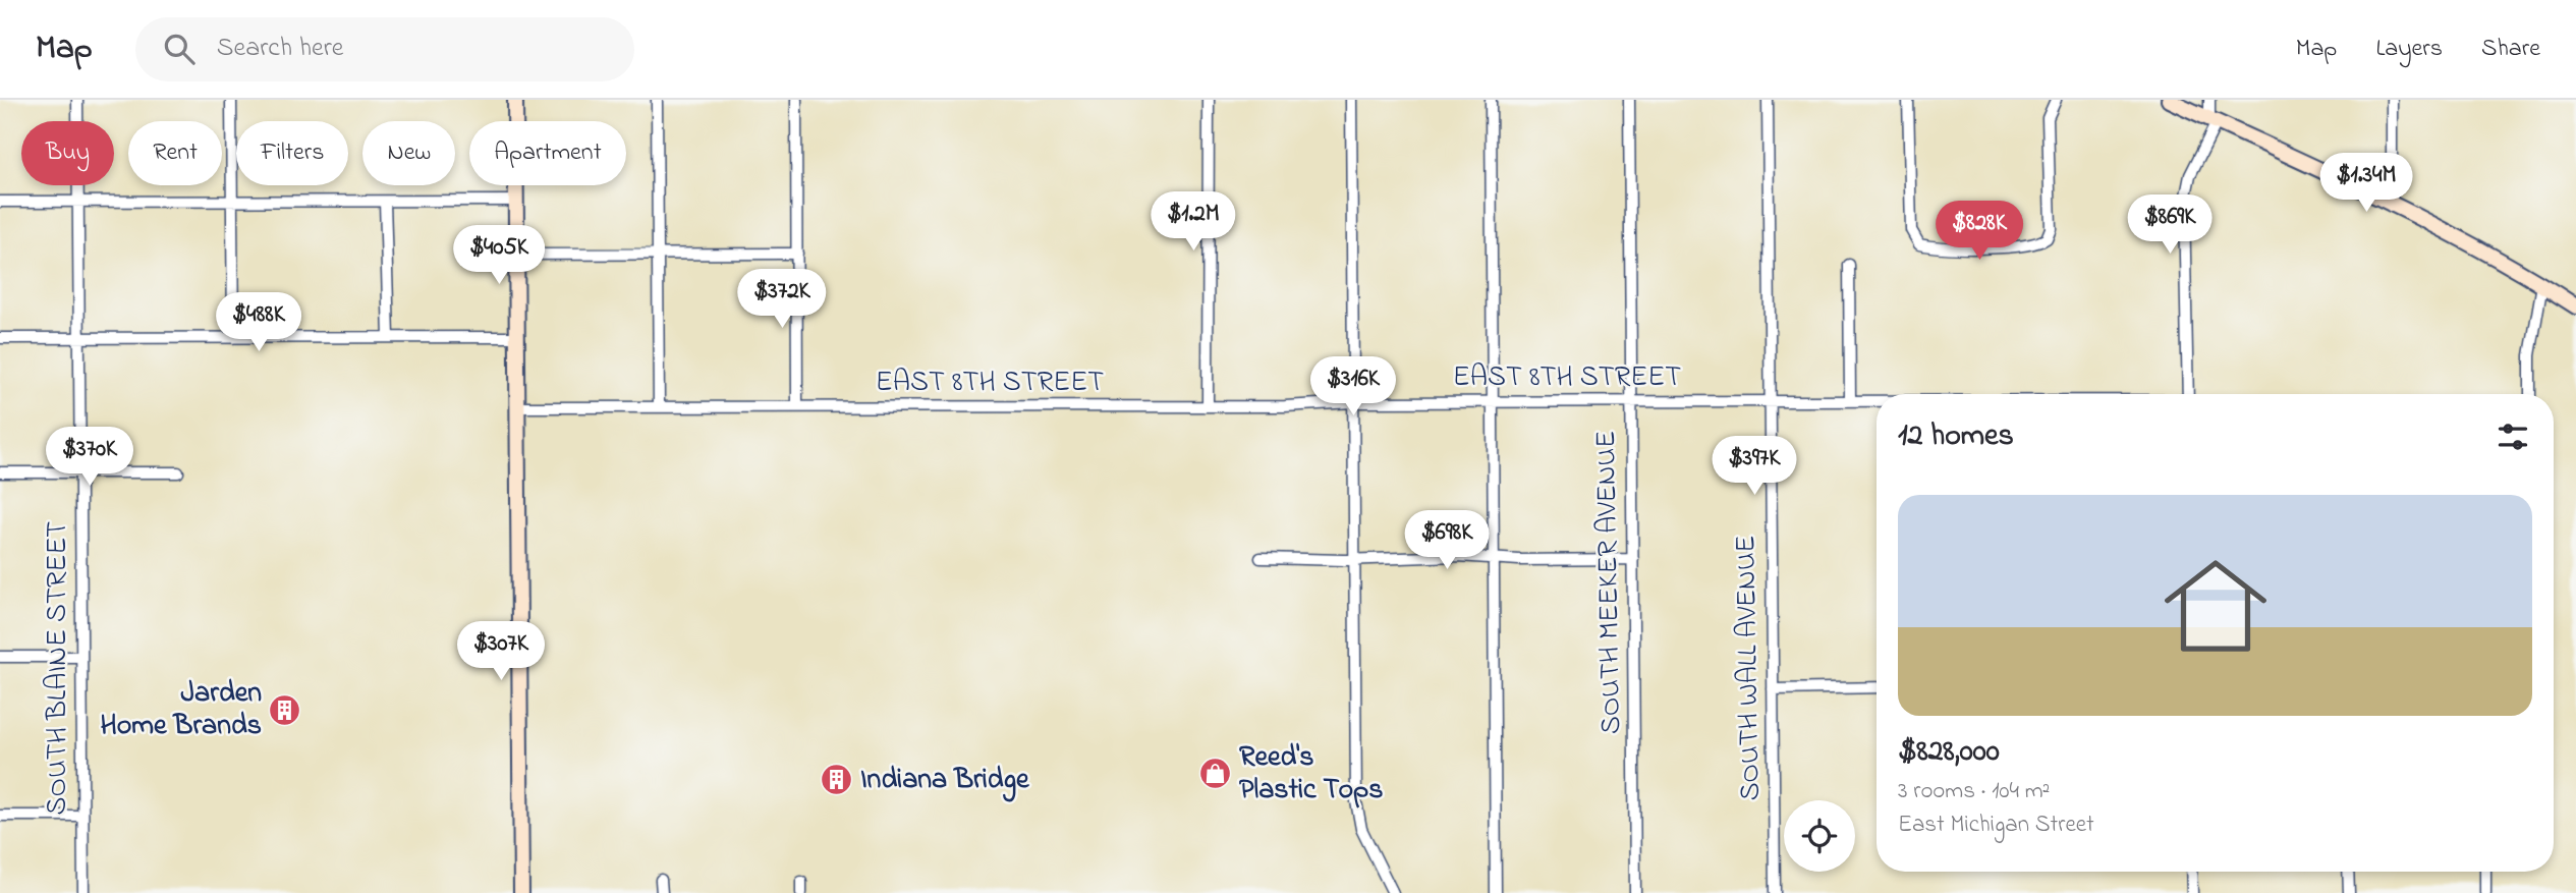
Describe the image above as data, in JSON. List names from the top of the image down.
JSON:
{
  "streets": {
    "street": [
      "EAST 8TH STREET",
      "SOUTH MEEKER AVENUE",
      "SOUTH BLAINE STREET",
      "SOUTH WALL AVENUE"
    ]
  },
  "crossings": [
    ["EAST 8TH STREET", "SOUTH MEEKER AVENUE"],
    ["EAST 8TH STREET", "SOUTH WALL AVENUE"]
  ],
  "places": {
    "building": ["Jarden Home Brands", "Indiana Bridge"],
    "shop": ["Reed's Plastic Tops"]
  },
  "page": {
    "header": "Map",
    "search": "Search here",
    "nav": ["Map", "Layers", "Share"],
    "chip": [
      "Buy",
      "Rent",
      "Filters",
      "New",
      "Apartment"
    ],
    "price": [
      "$1.34M",
      "$1.2M",
      "$869K",
      "$828K",
      "$405K",
      "$372K",
      "$488K",
      "$316K",
      "$370K",
      "$397K",
      "$698K",
      "$307K"
    ],
    "heading": "12 homes",
    "list": [
      {
        "name": "$828,000",
        "note": "3 rooms · 104 m² · East Michigan Street"
      }
    ]
  }
}
